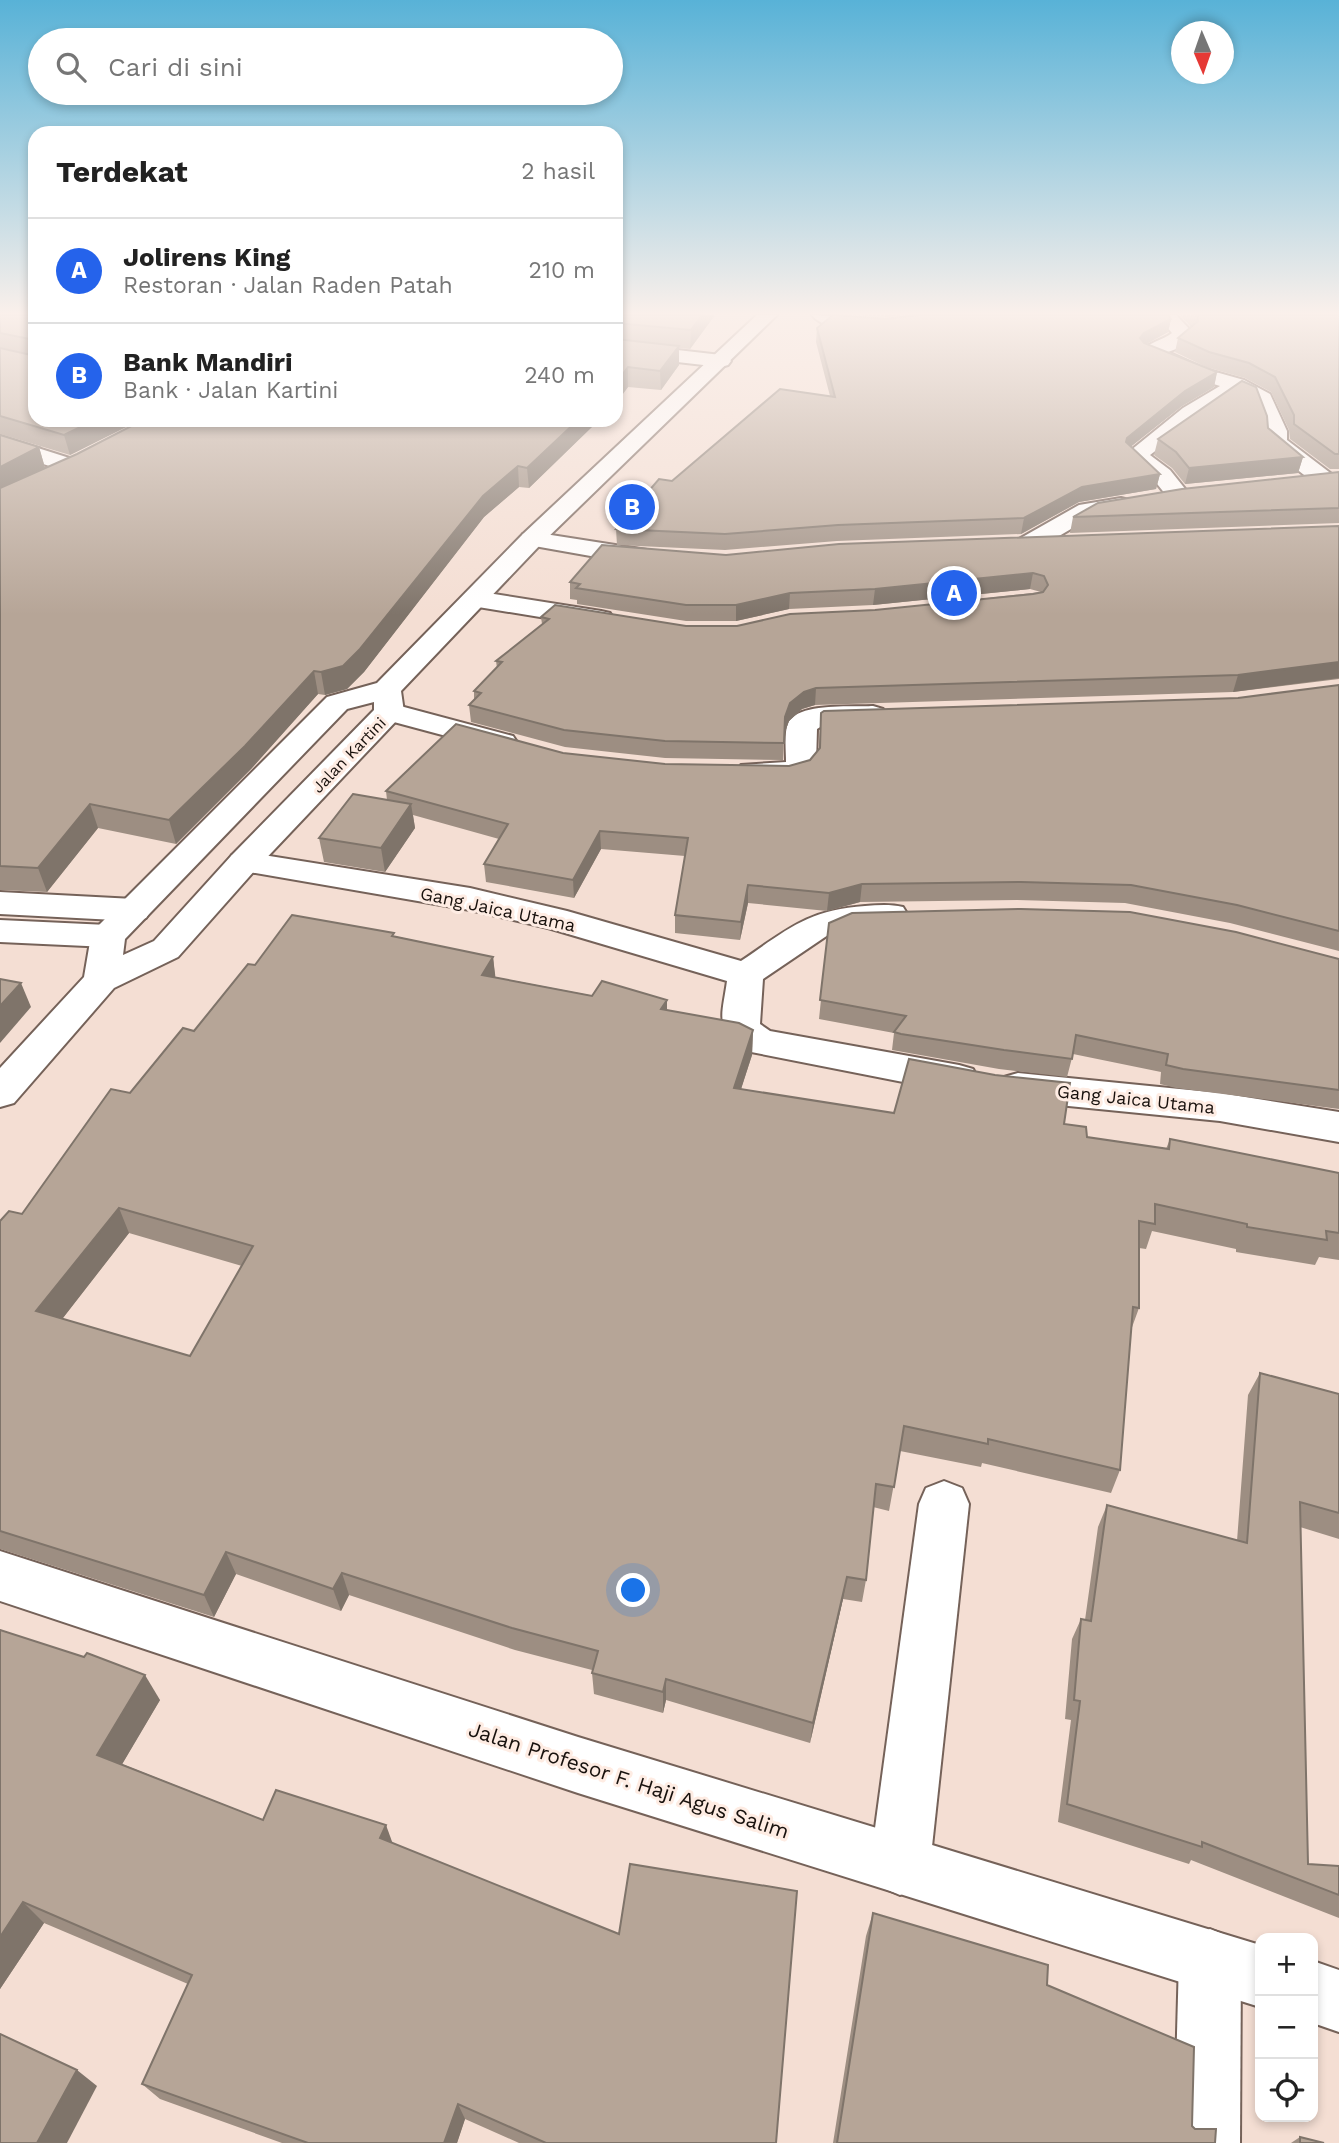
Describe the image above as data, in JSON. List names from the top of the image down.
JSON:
{
  "streets": {
    "main road": ["Jalan Kartini", "Gang Jaica Utama", "Jalan Profesor F. Haji Agus Salim"]
  },
  "crossings": [
    ["Jalan Kartini", "Gang Jaica Utama"]
  ],
  "north": "bottom",
  "page": {
    "search": "Cari di sini",
    "heading": ["Terdekat", "2 hasil"],
    "list": [
      {
        "mark": "A",
        "name": "Jolirens King",
        "note": "Restoran · Jalan Raden Patah",
        "value": "210 m"
      },
      {
        "mark": "B",
        "name": "Bank Mandiri",
        "note": "Bank · Jalan Kartini",
        "value": "240 m"
      }
    ],
    "pins": ["B", "A"],
    "map_buttons": ["+", "−"]
  }
}
